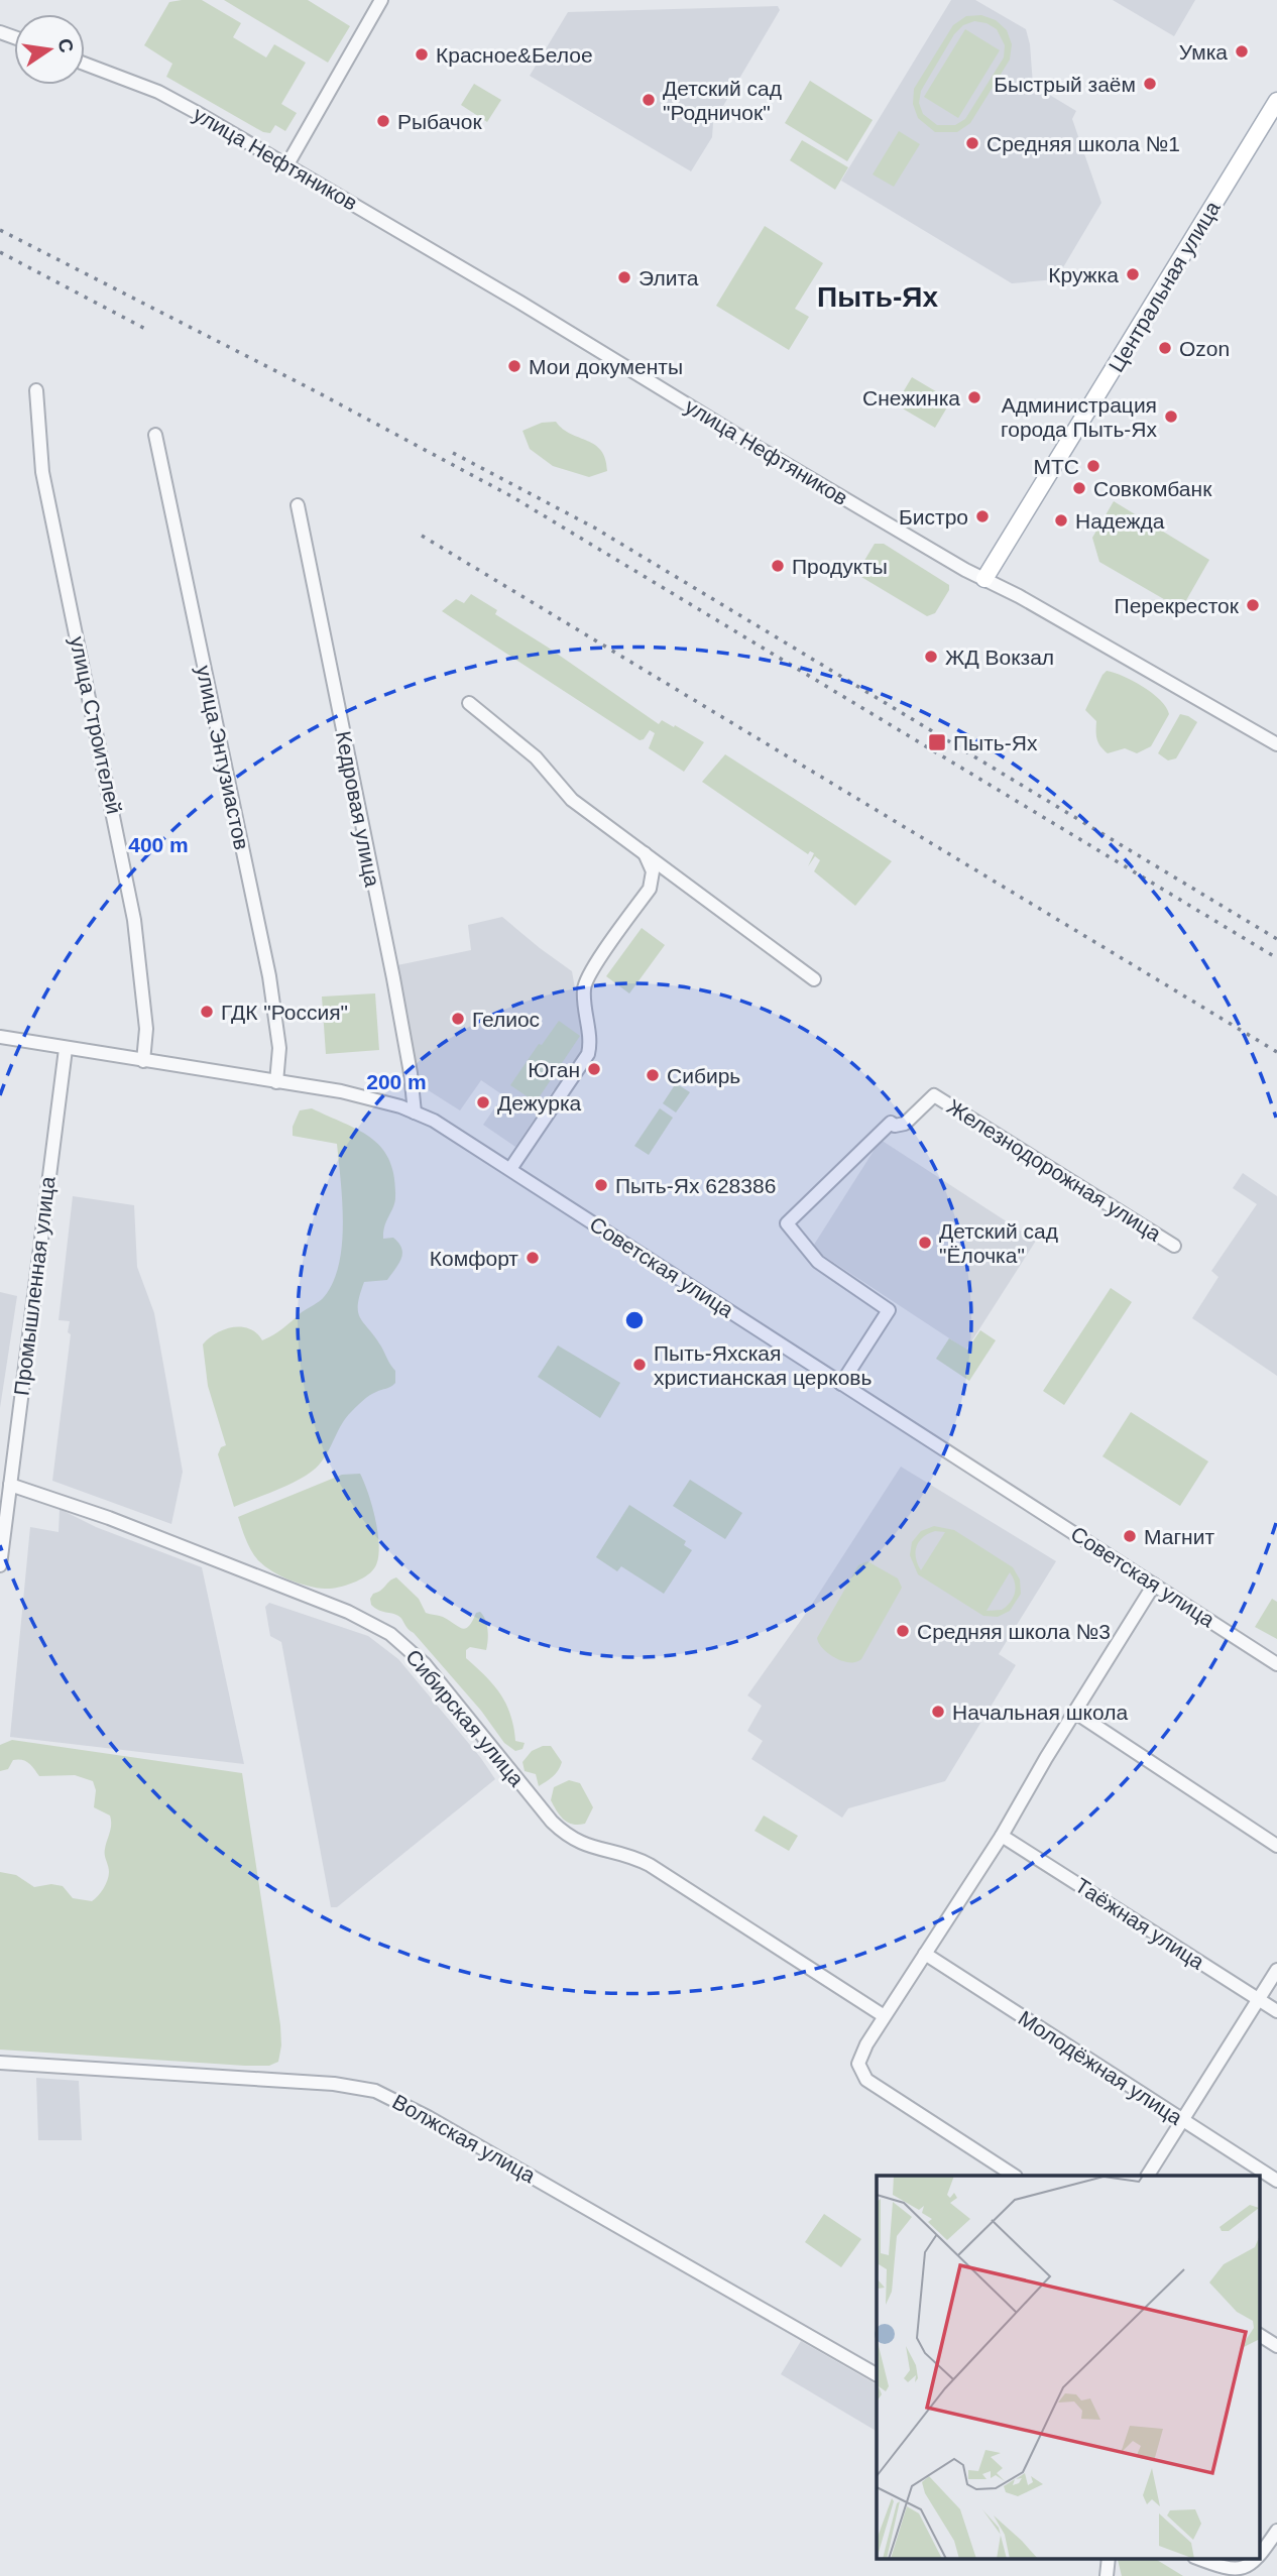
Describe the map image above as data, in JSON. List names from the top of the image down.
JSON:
{
  "streets": {
    "main road": ["Центральная улица"],
    "street": [
      "улица Нефтяников",
      "улица Строителей",
      "улица Энтузиастов",
      "Кедровая улица",
      "Железнодорожная улица",
      "Советская улица",
      "Промышленная улица",
      "Сибирская улица",
      "Таёжная улица",
      "Молодёжная улица",
      "Волжская улица"
    ]
  },
  "crossings": [
    ["улица Нефтяников", "Центральная улица"],
    ["улица Строителей", "Советская улица"],
    ["улица Энтузиастов", "Советская улица"],
    ["Кедровая улица", "Советская улица"],
    ["Железнодорожная улица", "Советская улица"],
    ["Советская улица", "Промышленная улица"],
    ["Промышленная улица", "Сибирская улица"]
  ],
  "districts": ["Пыть-Ях"],
  "places": {
    "other": [
      "Умка",
      "Красное&Белое",
      "Быстрый заём",
      "Детский сад \"Родничок\"",
      "Рыбачок",
      "Средняя школа №1",
      "Кружка",
      "Элита",
      "Ozon",
      "Мои документы",
      "Снежинка",
      "Администрация города Пыть-Ях",
      "МТС",
      "Совкомбанк",
      "Бистро",
      "Надежда",
      "Продукты",
      "Перекресток",
      "ЖД Вокзал",
      "ГДК \"Россия\"",
      "Гелиос",
      "Юган",
      "Сибирь",
      "Дежурка",
      "Пыть-Ях 628386",
      "Детский сад \"Ёлочка\"",
      "Комфорт",
      "Пыть-Яхская христианская церковь",
      "Магнит",
      "Средняя школа №3",
      "Начальная школа"
    ],
    "transit": ["Пыть-Ях"]
  },
  "north": "right",
  "rings": ["400 m", "200 m"]
}
